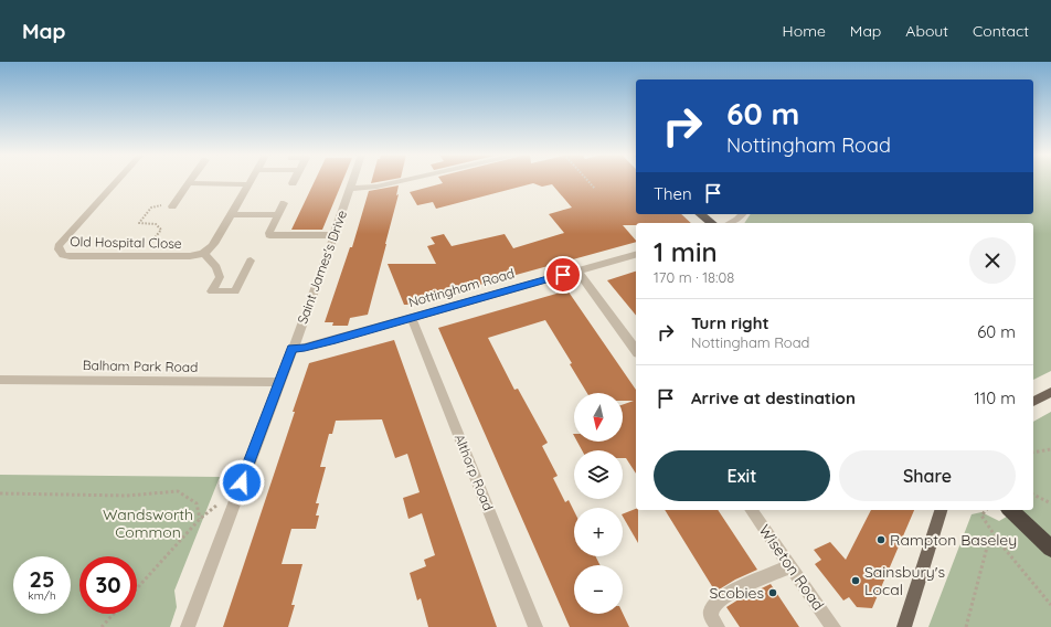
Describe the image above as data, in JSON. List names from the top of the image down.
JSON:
{
  "streets": {
    "street": [
      "Old Hospital Close",
      "Saint James's Drive",
      "Nottingham Road",
      "Balham Park Road",
      "Althorp Road",
      "Wiseton Road"
    ]
  },
  "crossings": [
    ["Saint James's Drive", "Nottingham Road"],
    ["Saint James's Drive", "Balham Park Road"],
    ["Nottingham Road", "Althorp Road"]
  ],
  "parks": ["Wandsworth Common"],
  "places": ["Rampton Baseley", "Sainsbury's Local", "Scobies"],
  "north": "bottom",
  "page": {
    "header": "Map",
    "nav": [
      "Home",
      "Map",
      "About",
      "Contact"
    ],
    "turn": ["60 m", "Nottingham Road"],
    "then": "Then",
    "heading": ["1 min", "170 m · 18:08"],
    "list": [
      {
        "name": "Turn right",
        "note": "Nottingham Road",
        "value": "60 m"
      },
      {
        "name": "Arrive at destination",
        "value": "110 m"
      }
    ],
    "map_buttons": ["+", "−"],
    "buttons": ["Exit", "Share"],
    "speed": "25 km/h",
    "limit": "30"
  }
}
